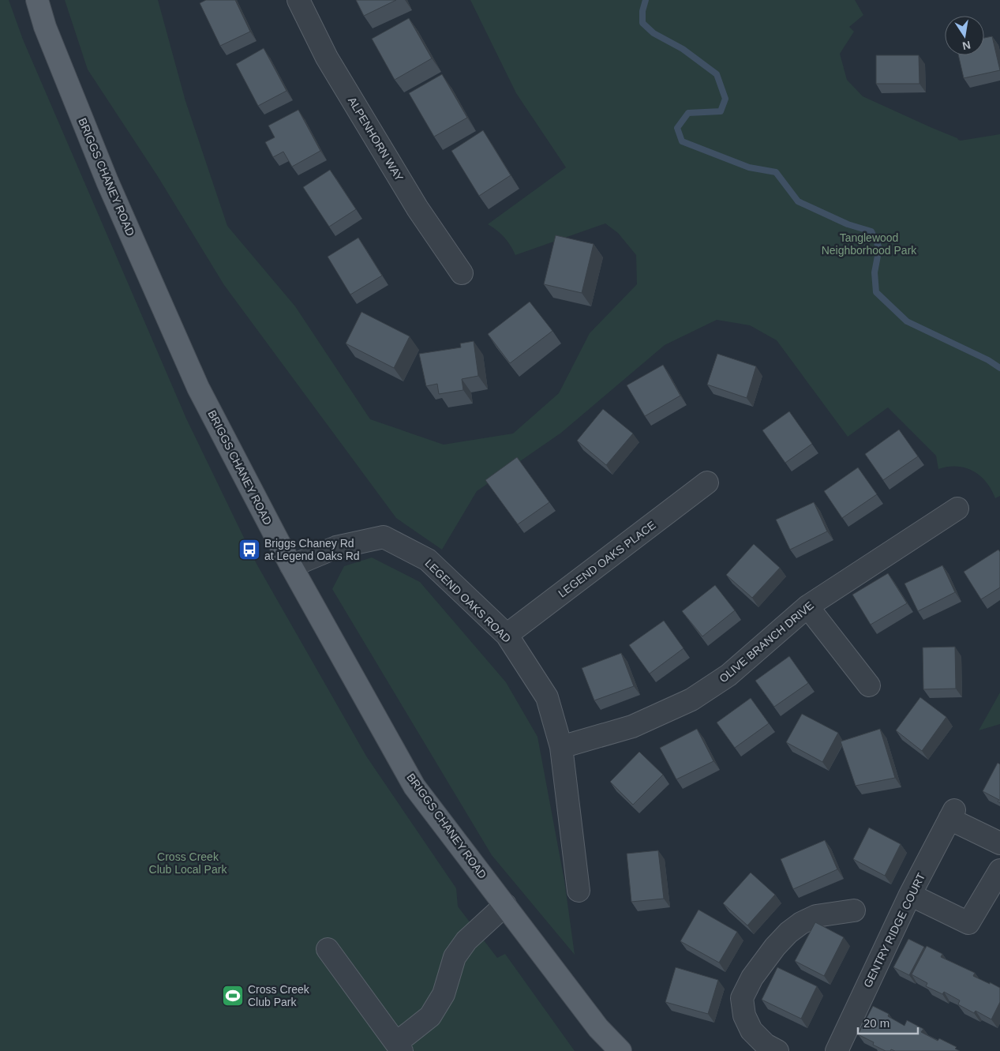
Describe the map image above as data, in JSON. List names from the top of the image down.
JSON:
{
  "streets": {
    "main road": ["BRIGGS CHANEY ROAD"],
    "street": [
      "ALPENHORN WAY",
      "LEGEND OAKS PLACE",
      "LEGEND OAKS ROAD",
      "OLIVE BRANCH DRIVE",
      "GENTRY RIDGE COURT"
    ]
  },
  "crossings": [
    ["BRIGGS CHANEY ROAD", "LEGEND OAKS ROAD"],
    ["LEGEND OAKS PLACE", "LEGEND OAKS ROAD"],
    ["LEGEND OAKS ROAD", "OLIVE BRANCH DRIVE"]
  ],
  "parks": ["Tanglewood Neighborhood Park", "Cross Creek Club Local Park"],
  "places": {
    "bus stop": ["Briggs Chaney Rd at Legend Oaks Rd"],
    "sports": ["Cross Creek Club Park"]
  },
  "scale_bar": "20 m",
  "north": "bottom"
}
